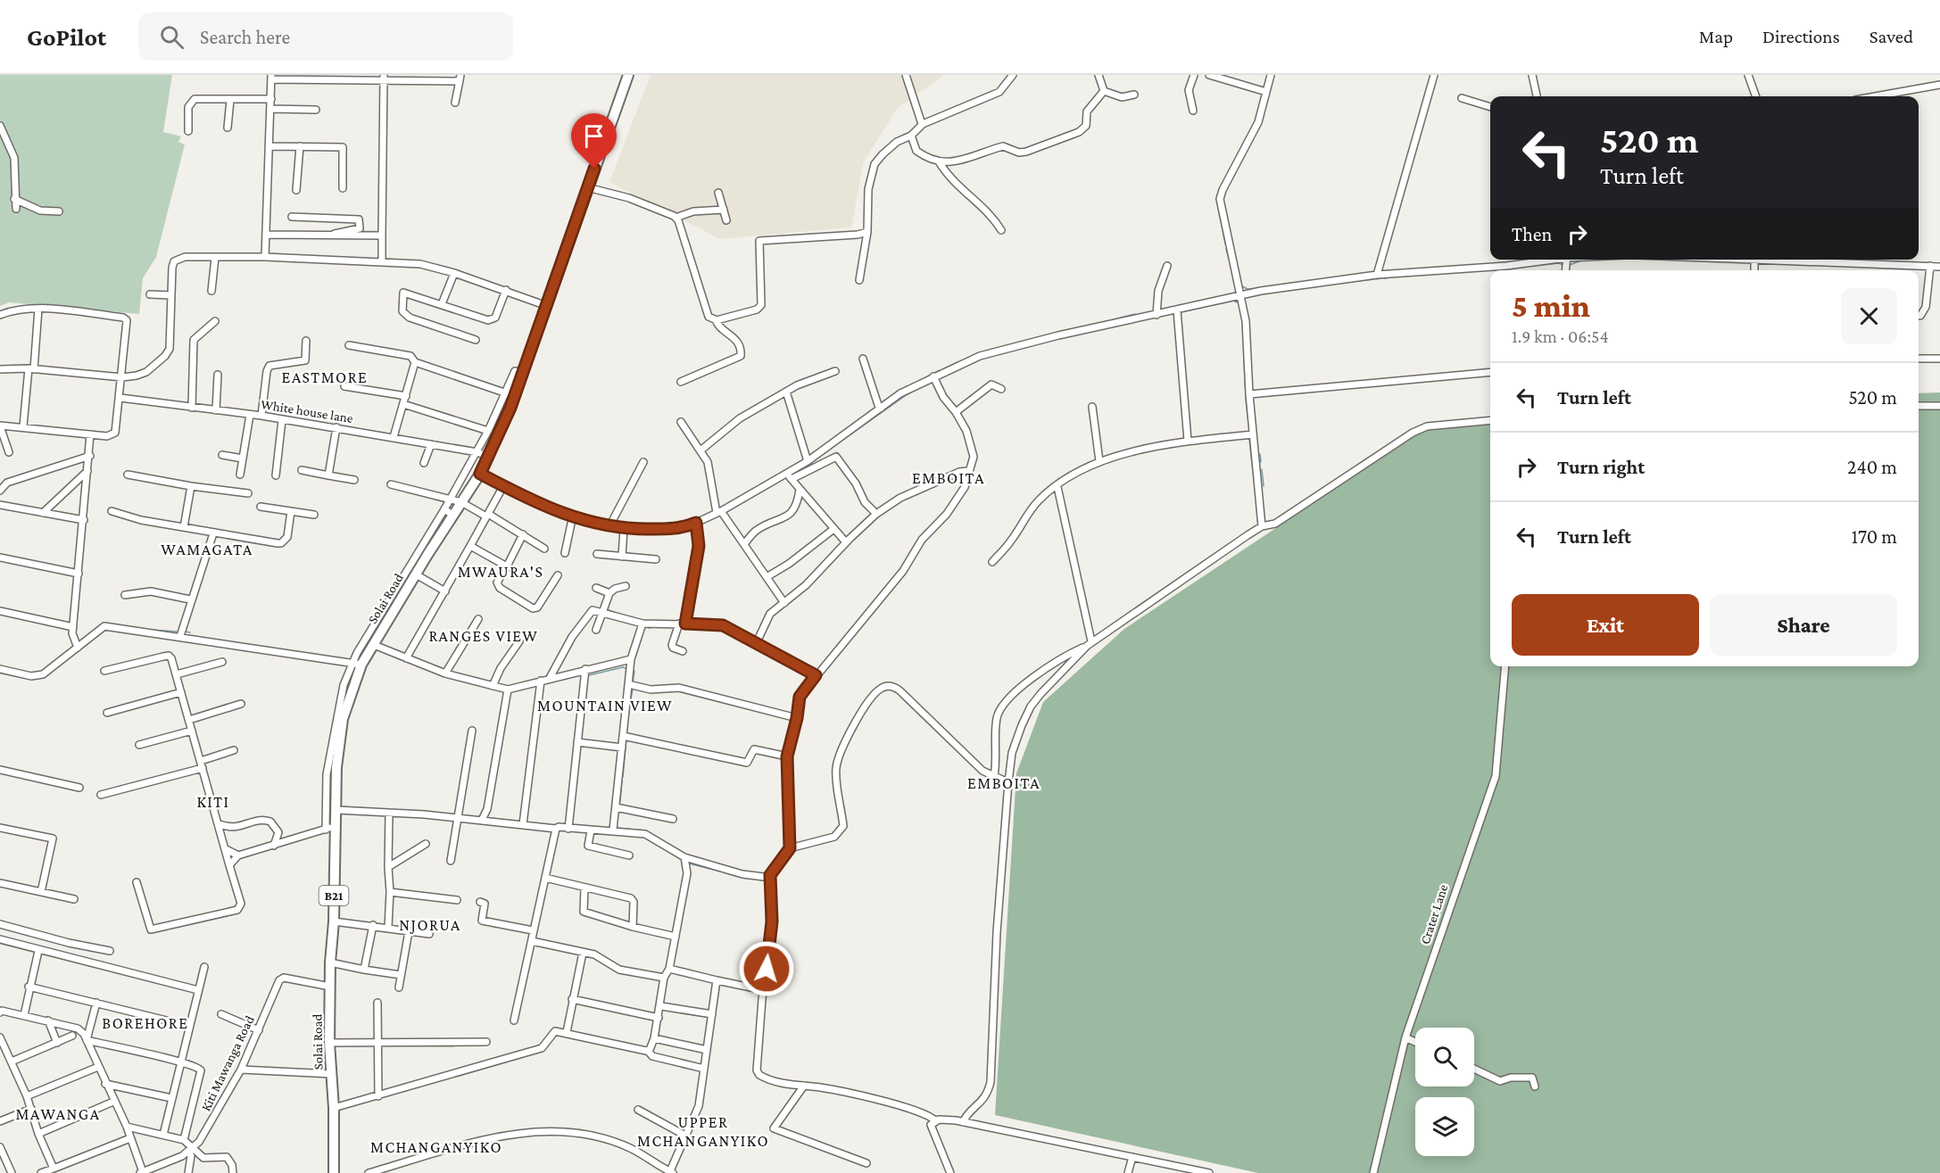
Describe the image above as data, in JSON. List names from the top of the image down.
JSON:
{
  "streets": {
    "highway": ["Solai Road", "B21"],
    "street": ["White house lane", "Crater Lane", "Kiti Mawanga Road"]
  },
  "crossings": [
    ["White house lane", "Solai Road"],
    ["Solai Road", "Kiti Mawanga Road"]
  ],
  "districts": [
    "EASTMORE",
    "EMBOITA",
    "WAMAGATA",
    "MWAURA'S",
    "RANGES VIEW",
    "MOUNTAIN VIEW",
    "EMBOITA",
    "KITI",
    "NJORUA",
    "BOREHORE",
    "MAWANGA",
    "UPPER MCHANGANYIKO",
    "MCHANGANYIKO"
  ],
  "page": {
    "header": "GoPilot",
    "search": "Search here",
    "nav": ["Map", "Directions", "Saved"],
    "turn": ["520 m", "Turn left"],
    "then": "Then",
    "heading": ["5 min", "1.9 km · 06:54"],
    "list": [
      {
        "name": "Turn left",
        "value": "520 m"
      },
      {
        "name": "Turn right",
        "value": "240 m"
      },
      {
        "name": "Turn left",
        "value": "170 m"
      }
    ],
    "buttons": ["Exit", "Share"]
  }
}
